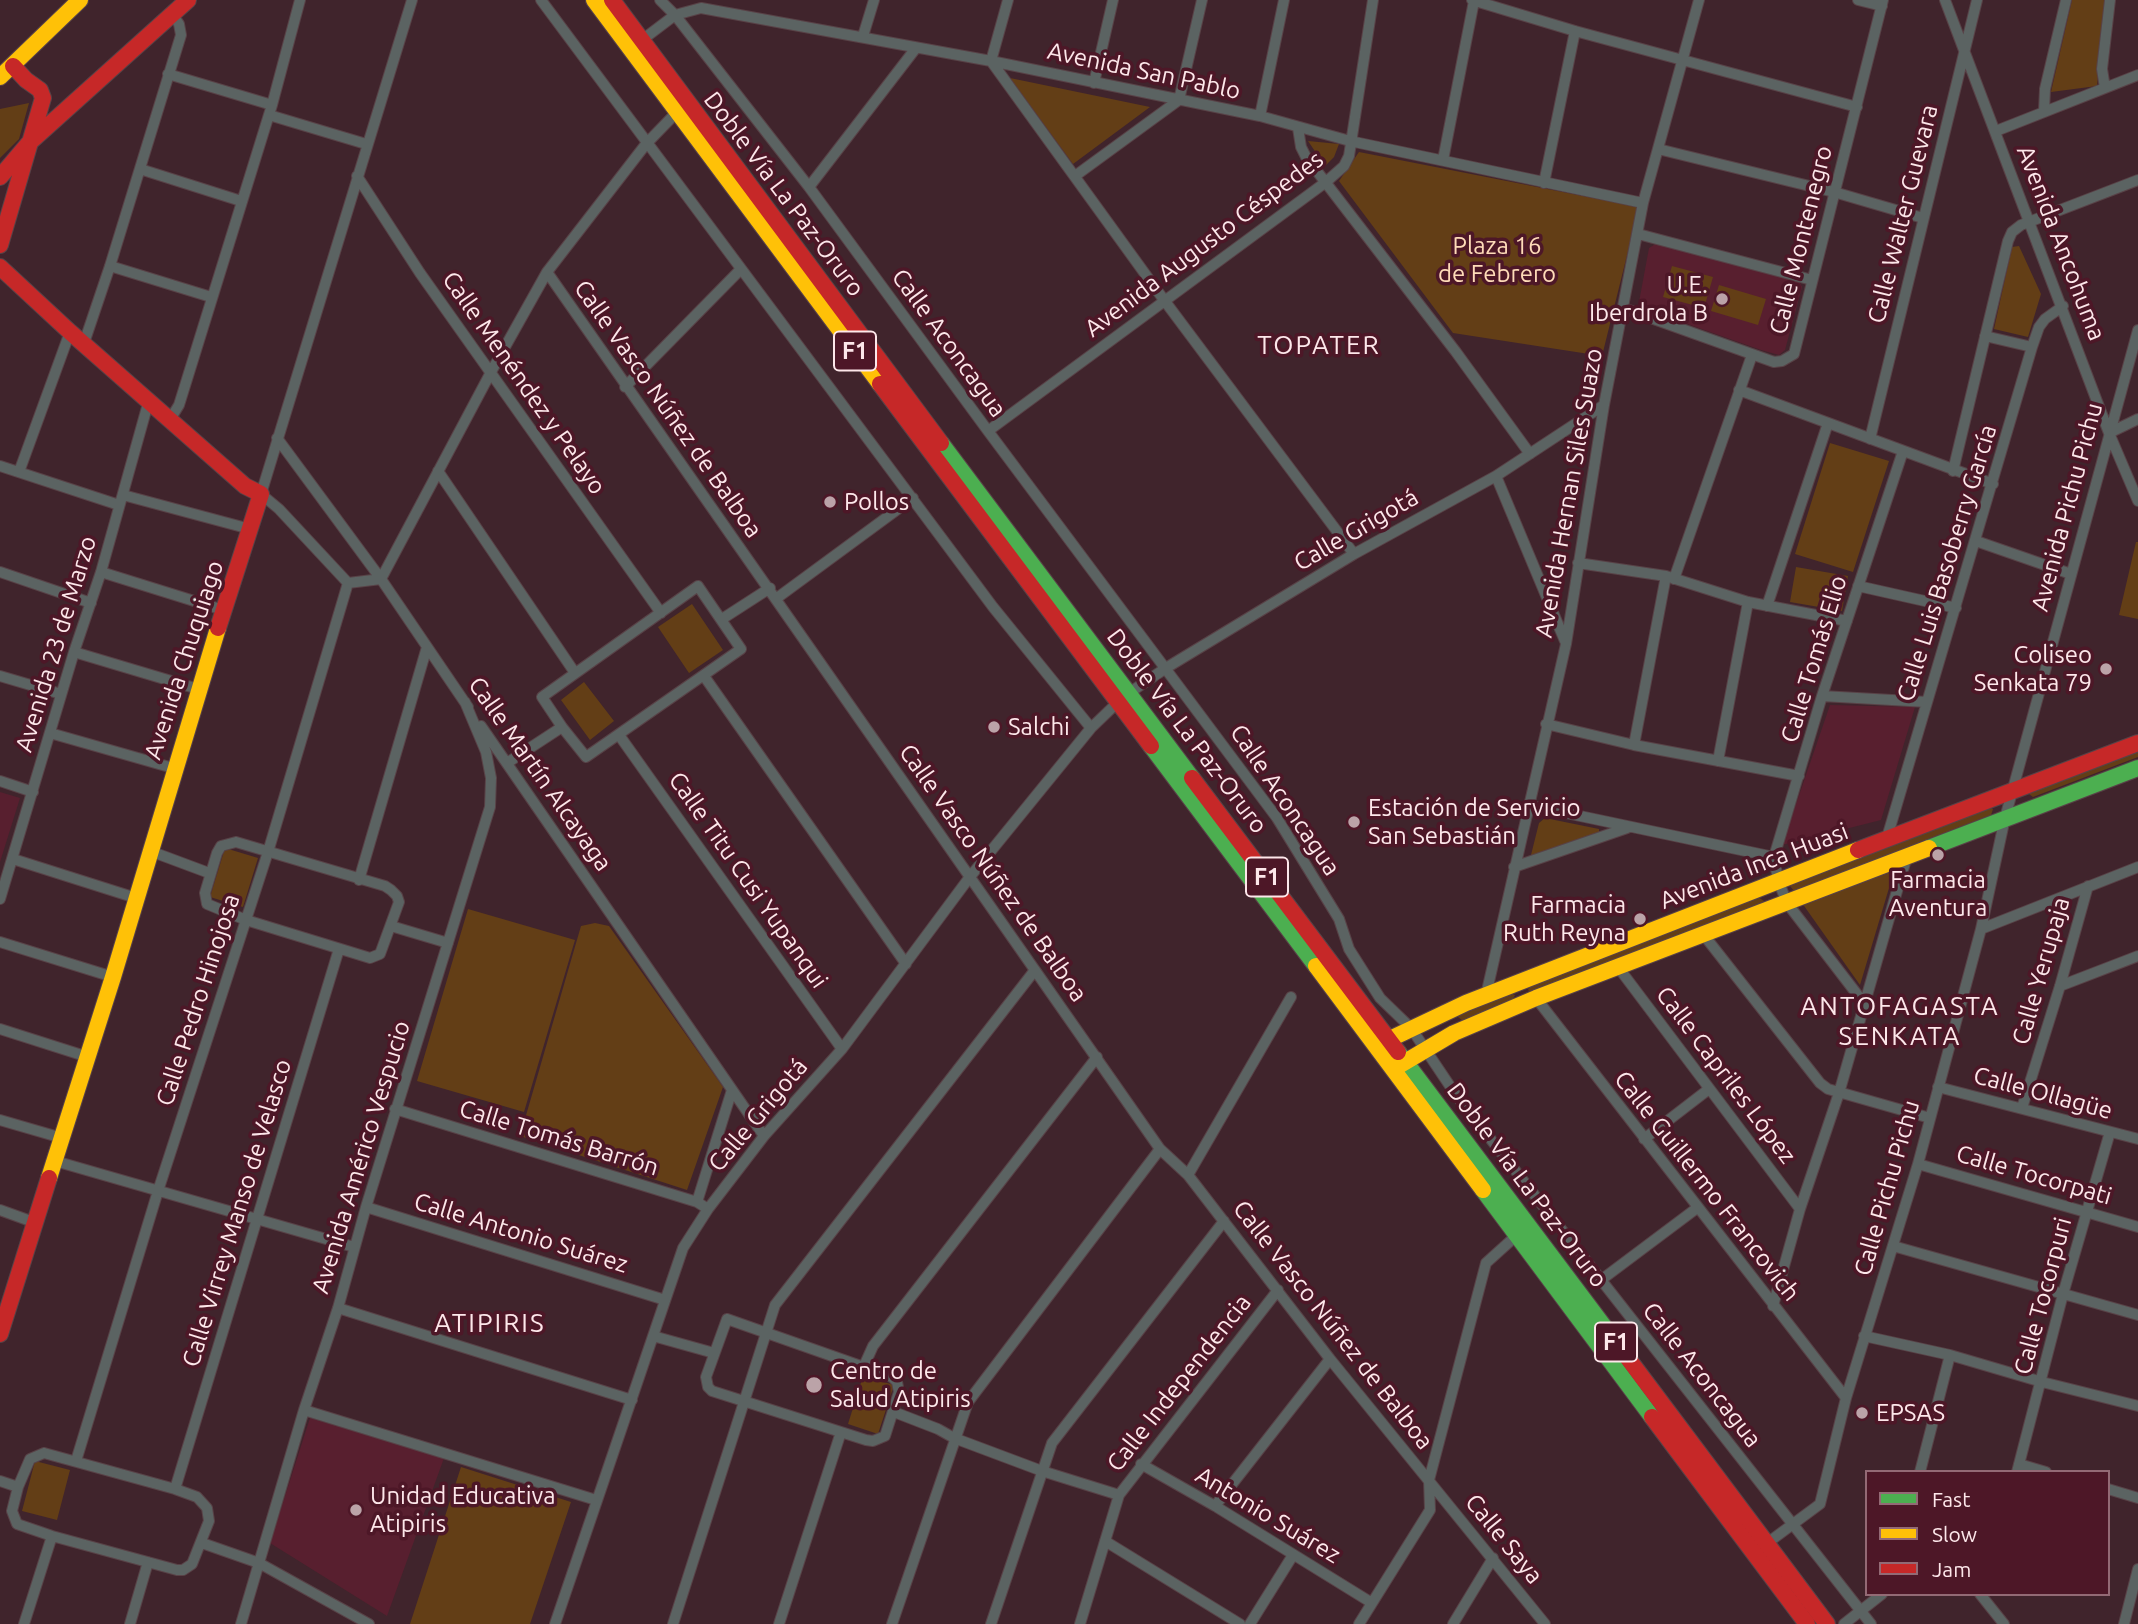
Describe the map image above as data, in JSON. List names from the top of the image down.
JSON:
{
  "streets": {
    "main road": [
      "Doble Vía La Paz-Oruro",
      "F1",
      "Avenida Chuquiago",
      "Avenida Inca Huasi"
    ],
    "street": [
      "Avenida San Pablo",
      "Calle Walter Guevara",
      "Calle Montenegro",
      "Avenida Ancohuma",
      "Avenida Augusto Céspedes",
      "Calle Aconcagua",
      "Calle Menéndez y Pelayo",
      "Calle Vasco Núñez de Balboa",
      "Avenida Hernan Siles Suazo",
      "Avenida Pichu Pichu",
      "Calle Grigotá",
      "Calle Luis Basoberry García",
      "Avenida 23 de Marzo",
      "Calle Tomás Elio",
      "Calle Martín Alcayaga",
      "Calle Titu Cusi Yupanqui",
      "Calle Yerupaja",
      "Calle Pedro Hinojosa",
      "Calle Capriles López",
      "Calle Ollagüe",
      "Calle Tomás Barrón",
      "Avenida Américo Vespucio",
      "Calle Tocorpati",
      "Calle Guillermo Francovich",
      "Calle Pichu Pichu",
      "Calle Virrey Manso de Velasco",
      "Calle Antonio Suárez",
      "Calle Tocorpuri",
      "Calle Independencia",
      "Antonio Suárez",
      "Calle Saya"
    ]
  },
  "crossings": [
    ["Avenida San Pablo", "Doble Vía La Paz-Oruro"],
    ["Avenida San Pablo", "Avenida Augusto Céspedes"],
    ["Avenida San Pablo", "Calle Aconcagua"],
    ["Avenida San Pablo", "Avenida Hernan Siles Suazo"],
    ["Doble Vía La Paz-Oruro", "Calle Grigotá"],
    ["Doble Vía La Paz-Oruro", "Avenida Inca Huasi"],
    ["Doble Vía La Paz-Oruro", "Calle Pichu Pichu"],
    ["Calle Walter Guevara", "Avenida Ancohuma"],
    ["Calle Montenegro", "Avenida Hernan Siles Suazo"],
    ["Avenida Ancohuma", "Avenida Pichu Pichu"],
    ["Avenida Ancohuma", "Calle Luis Basoberry García"],
    ["Avenida Augusto Céspedes", "Calle Aconcagua"],
    ["Calle Aconcagua", "Calle Grigotá"],
    ["Calle Aconcagua", "Avenida Inca Huasi"],
    ["Calle Aconcagua", "Calle Pichu Pichu"],
    ["Calle Menéndez y Pelayo", "Avenida Chuquiago"],
    ["Calle Vasco Núñez de Balboa", "Calle Grigotá"],
    ["Calle Vasco Núñez de Balboa", "Calle Independencia"],
    ["Calle Vasco Núñez de Balboa", "Calle Saya"],
    ["Avenida Hernan Siles Suazo", "Calle Grigotá"],
    ["Avenida Hernan Siles Suazo", "Avenida Inca Huasi"],
    ["Avenida Pichu Pichu", "Avenida Inca Huasi"],
    ["Avenida Pichu Pichu", "Calle Pichu Pichu"],
    ["Calle Grigotá", "Calle Martín Alcayaga"],
    ["Calle Grigotá", "Calle Titu Cusi Yupanqui"],
    ["Calle Grigotá", "Calle Tomás Barrón"],
    ["Calle Grigotá", "Calle Antonio Suárez"],
    ["Calle Luis Basoberry García", "Avenida Inca Huasi"],
    ["Avenida Chuquiago", "Calle Martín Alcayaga"],
    ["Calle Martín Alcayaga", "Avenida Américo Vespucio"],
    ["Avenida Inca Huasi", "Calle Capriles López"],
    ["Avenida Inca Huasi", "Calle Guillermo Francovich"],
    ["Avenida Inca Huasi", "Calle Pichu Pichu"],
    ["Calle Yerupaja", "Calle Ollagüe"],
    ["Calle Ollagüe", "Calle Pichu Pichu"],
    ["Calle Ollagüe", "Calle Tocorpuri"],
    ["Calle Tomás Barrón", "Avenida Américo Vespucio"],
    ["Avenida Américo Vespucio", "Calle Antonio Suárez"],
    ["Calle Tocorpati", "Calle Pichu Pichu"],
    ["Calle Tocorpati", "Calle Tocorpuri"],
    ["Calle Guillermo Francovich", "Calle Pichu Pichu"],
    ["Calle Independencia", "Antonio Suárez"]
  ],
  "districts": ["TOPATER", "ANTOFAGASTA SENKATA", "ATIPIRIS"],
  "parks": ["Plaza 16 de Febrero"],
  "places": [
    "U.E. Iberdrola B",
    "Pollos",
    "Coliseo Senkata 79",
    "Salchi",
    "Estación de Servicio San Sebastián",
    "Farmacia Aventura",
    "Farmacia Ruth Reyna",
    "Centro de Salud Atipiris",
    "EPSAS",
    "Unidad Educativa Atipiris"
  ],
  "legend": ["Fast", "Slow", "Jam"]
}
